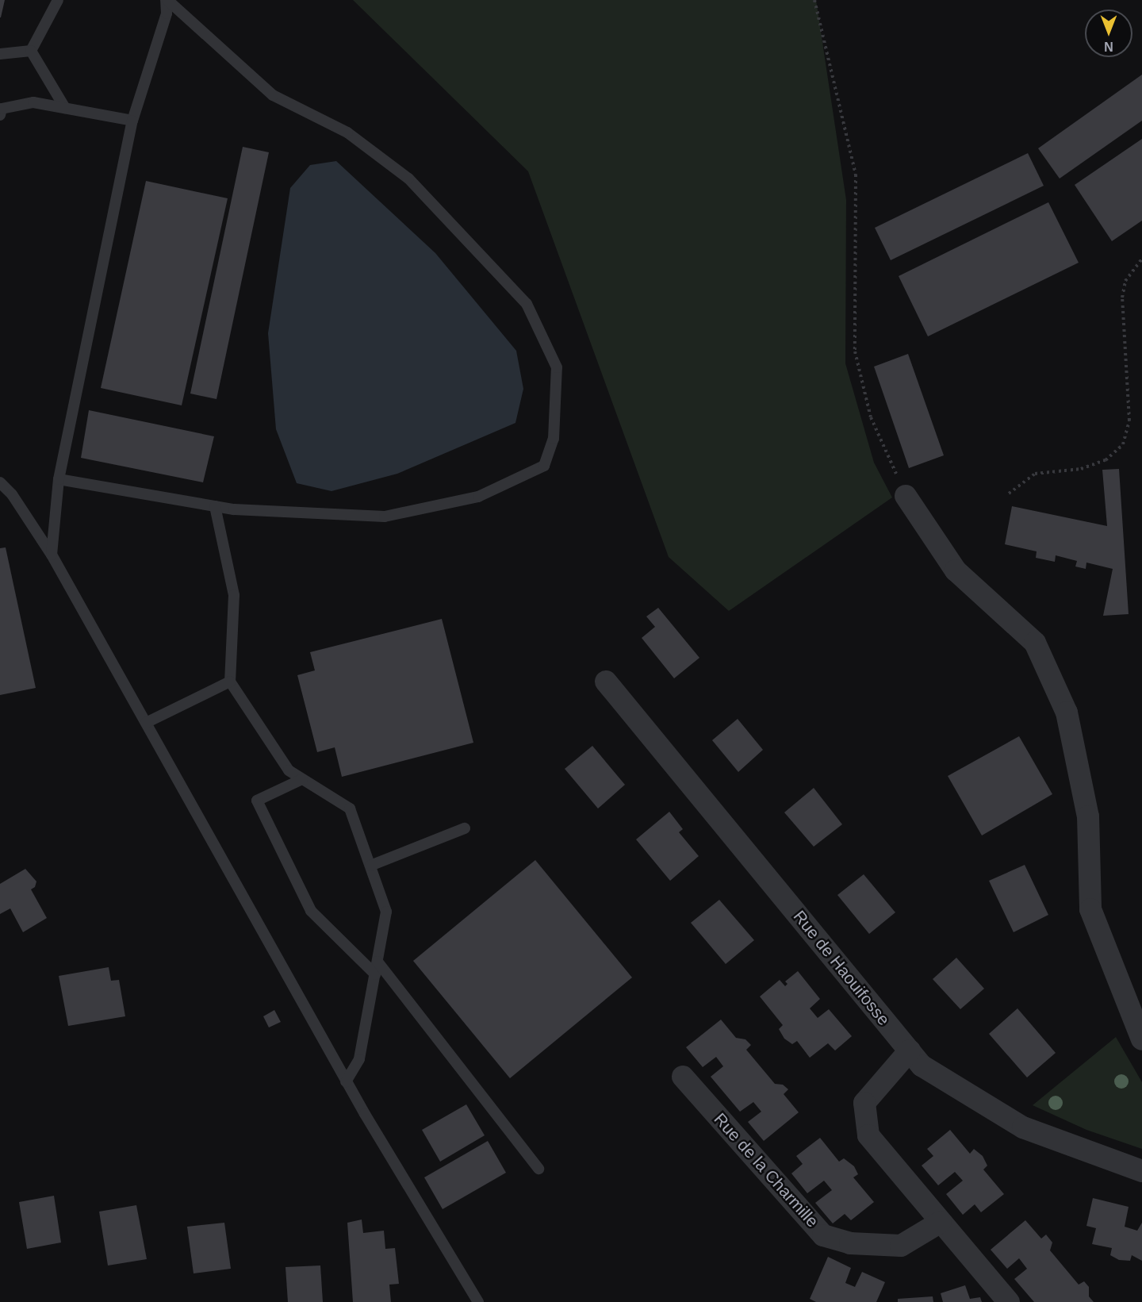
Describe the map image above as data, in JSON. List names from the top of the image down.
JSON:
{
  "streets": {
    "street": ["Rue de Haouifosse", "Rue de la Charmille"]
  },
  "north": "bottom"
}
